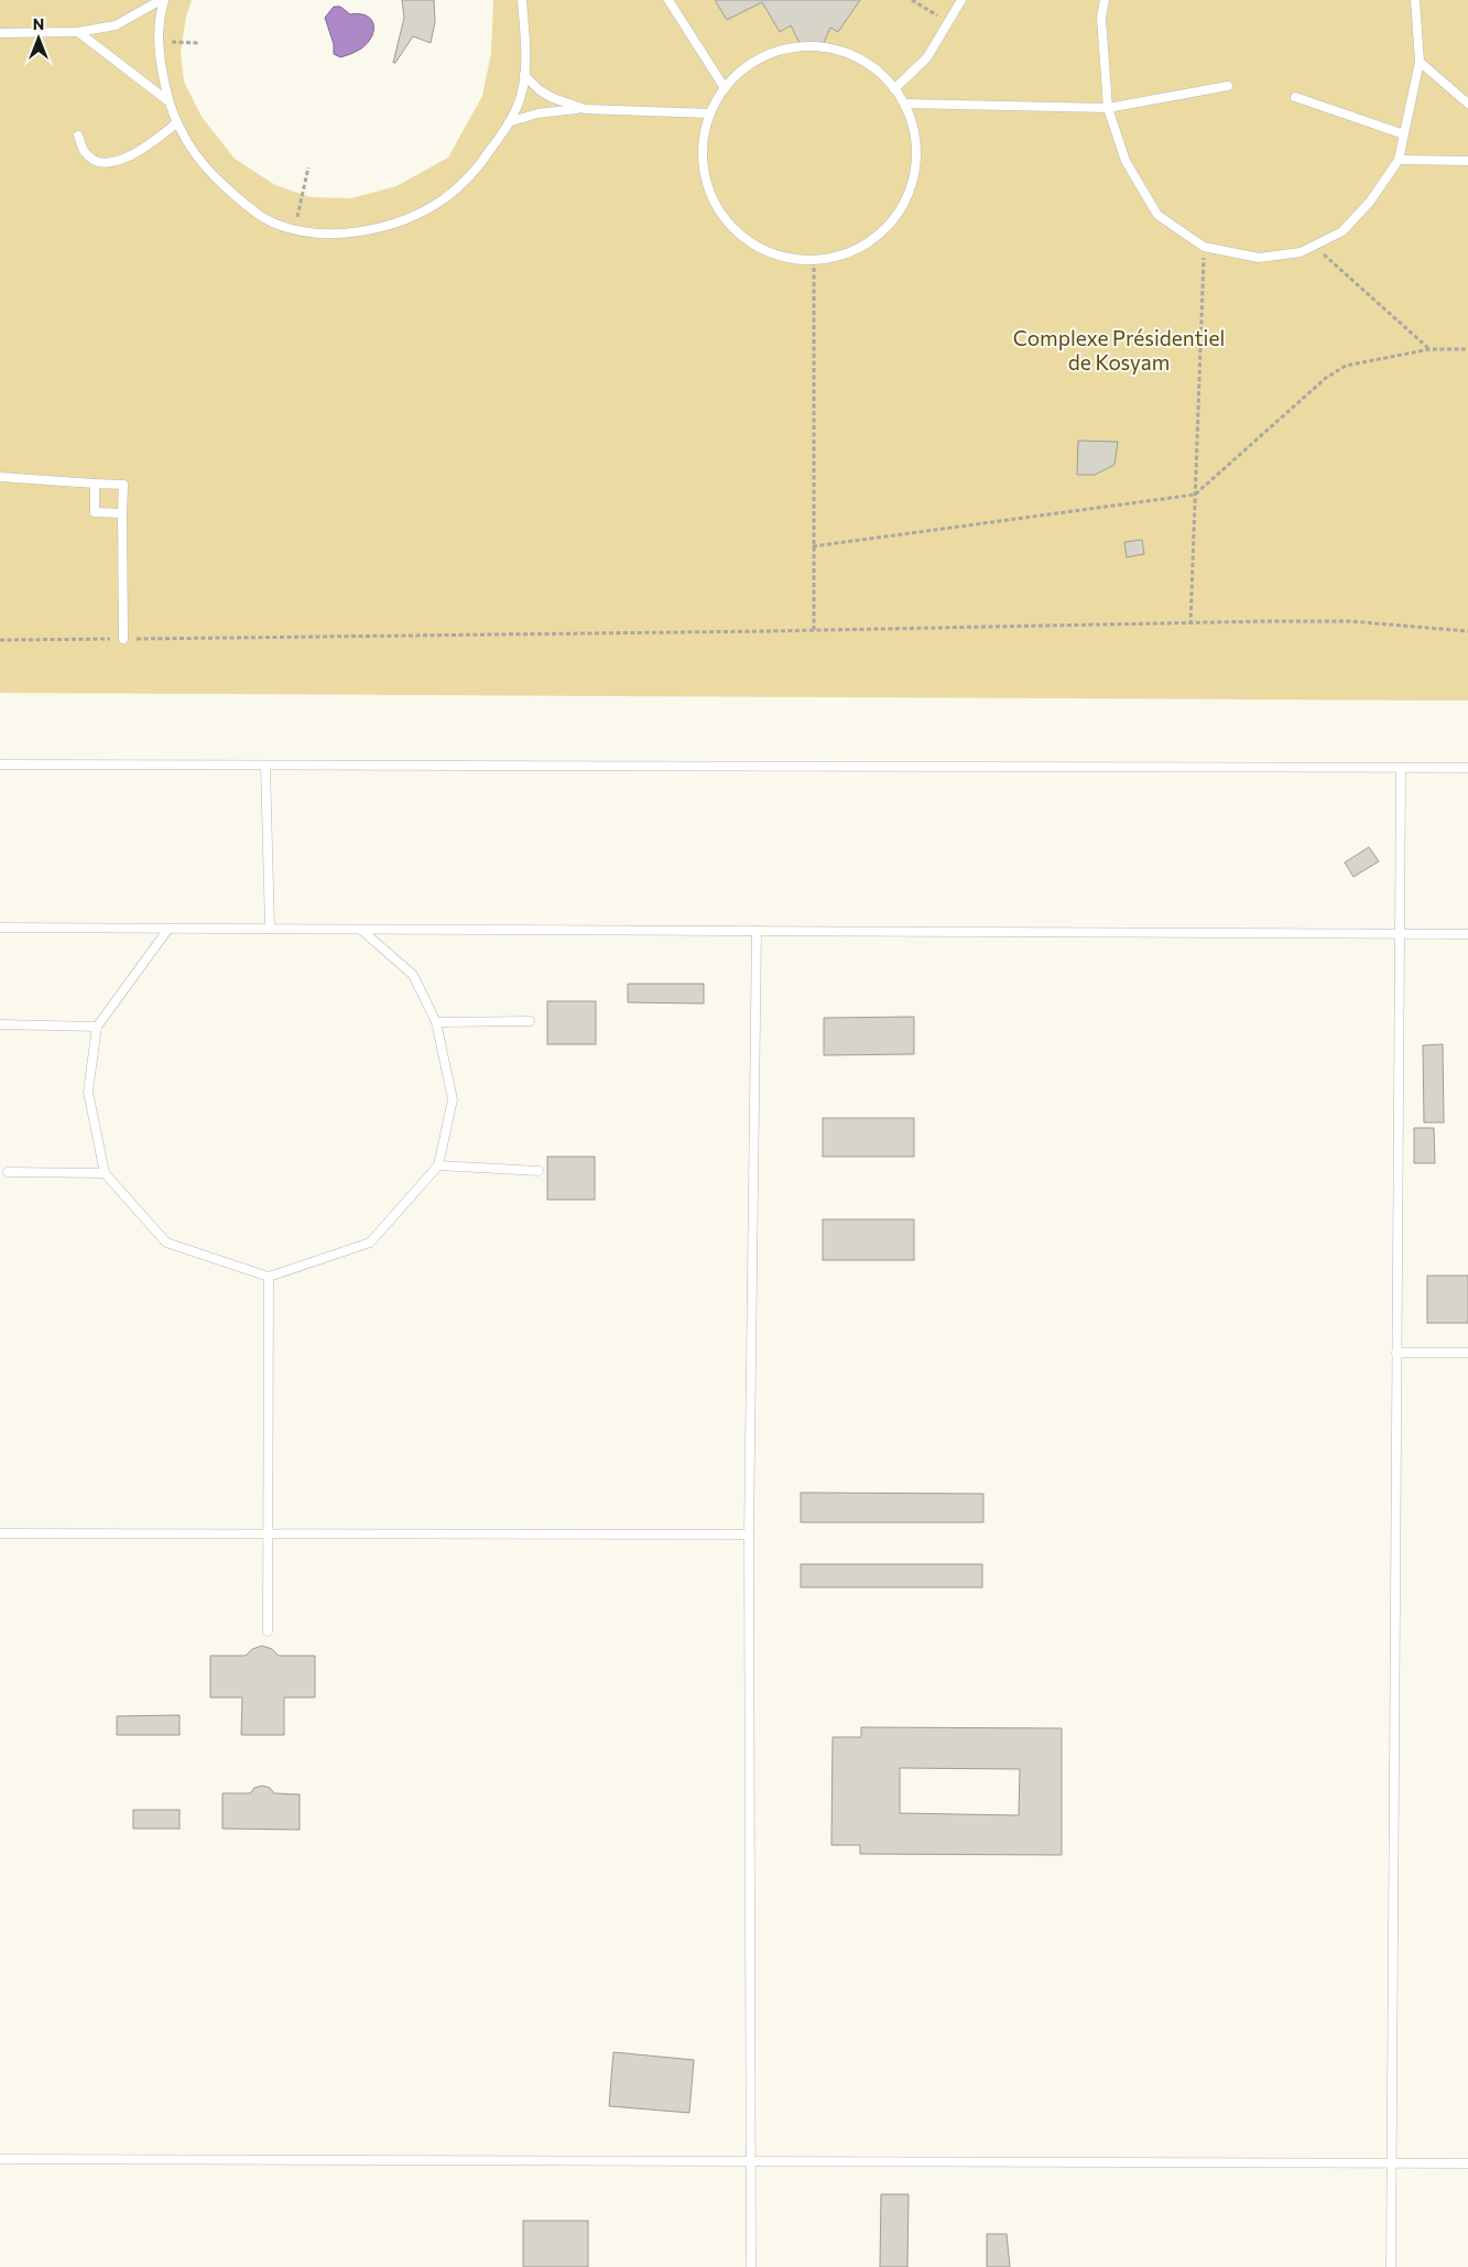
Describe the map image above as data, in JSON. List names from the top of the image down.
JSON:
{
  "parks": ["Complexe Présidentiel de Kosyam"],
  "north": "top"
}
